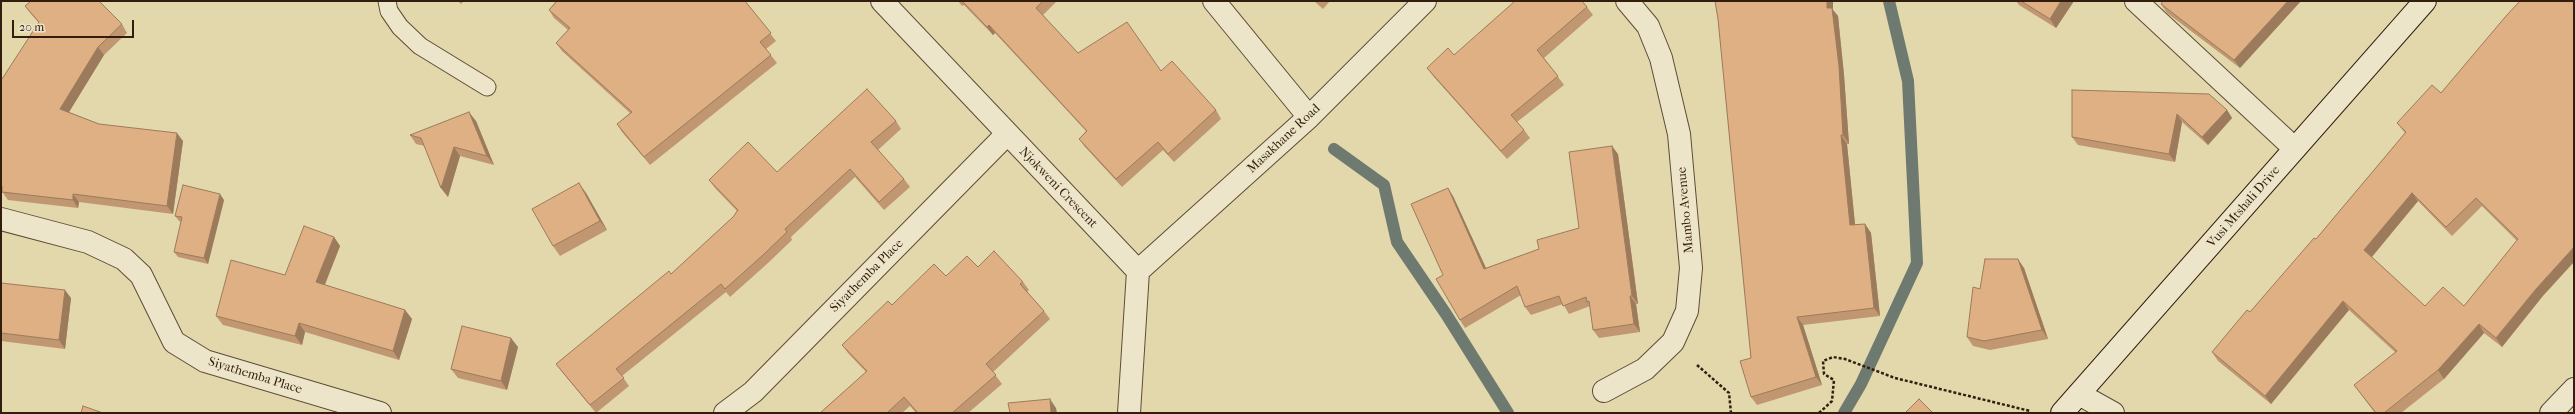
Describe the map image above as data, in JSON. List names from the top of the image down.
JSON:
{
  "streets": {
    "street": [
      "Masakhane Road",
      "Njokweni Crescent",
      "Vusi Mtshali Drive",
      "Mambo Avenue",
      "Siyathemba Place"
    ]
  },
  "crossings": [
    ["Masakhane Road", "Njokweni Crescent"],
    ["Njokweni Crescent", "Siyathemba Place"]
  ],
  "scale_bar": "20 m"
}
